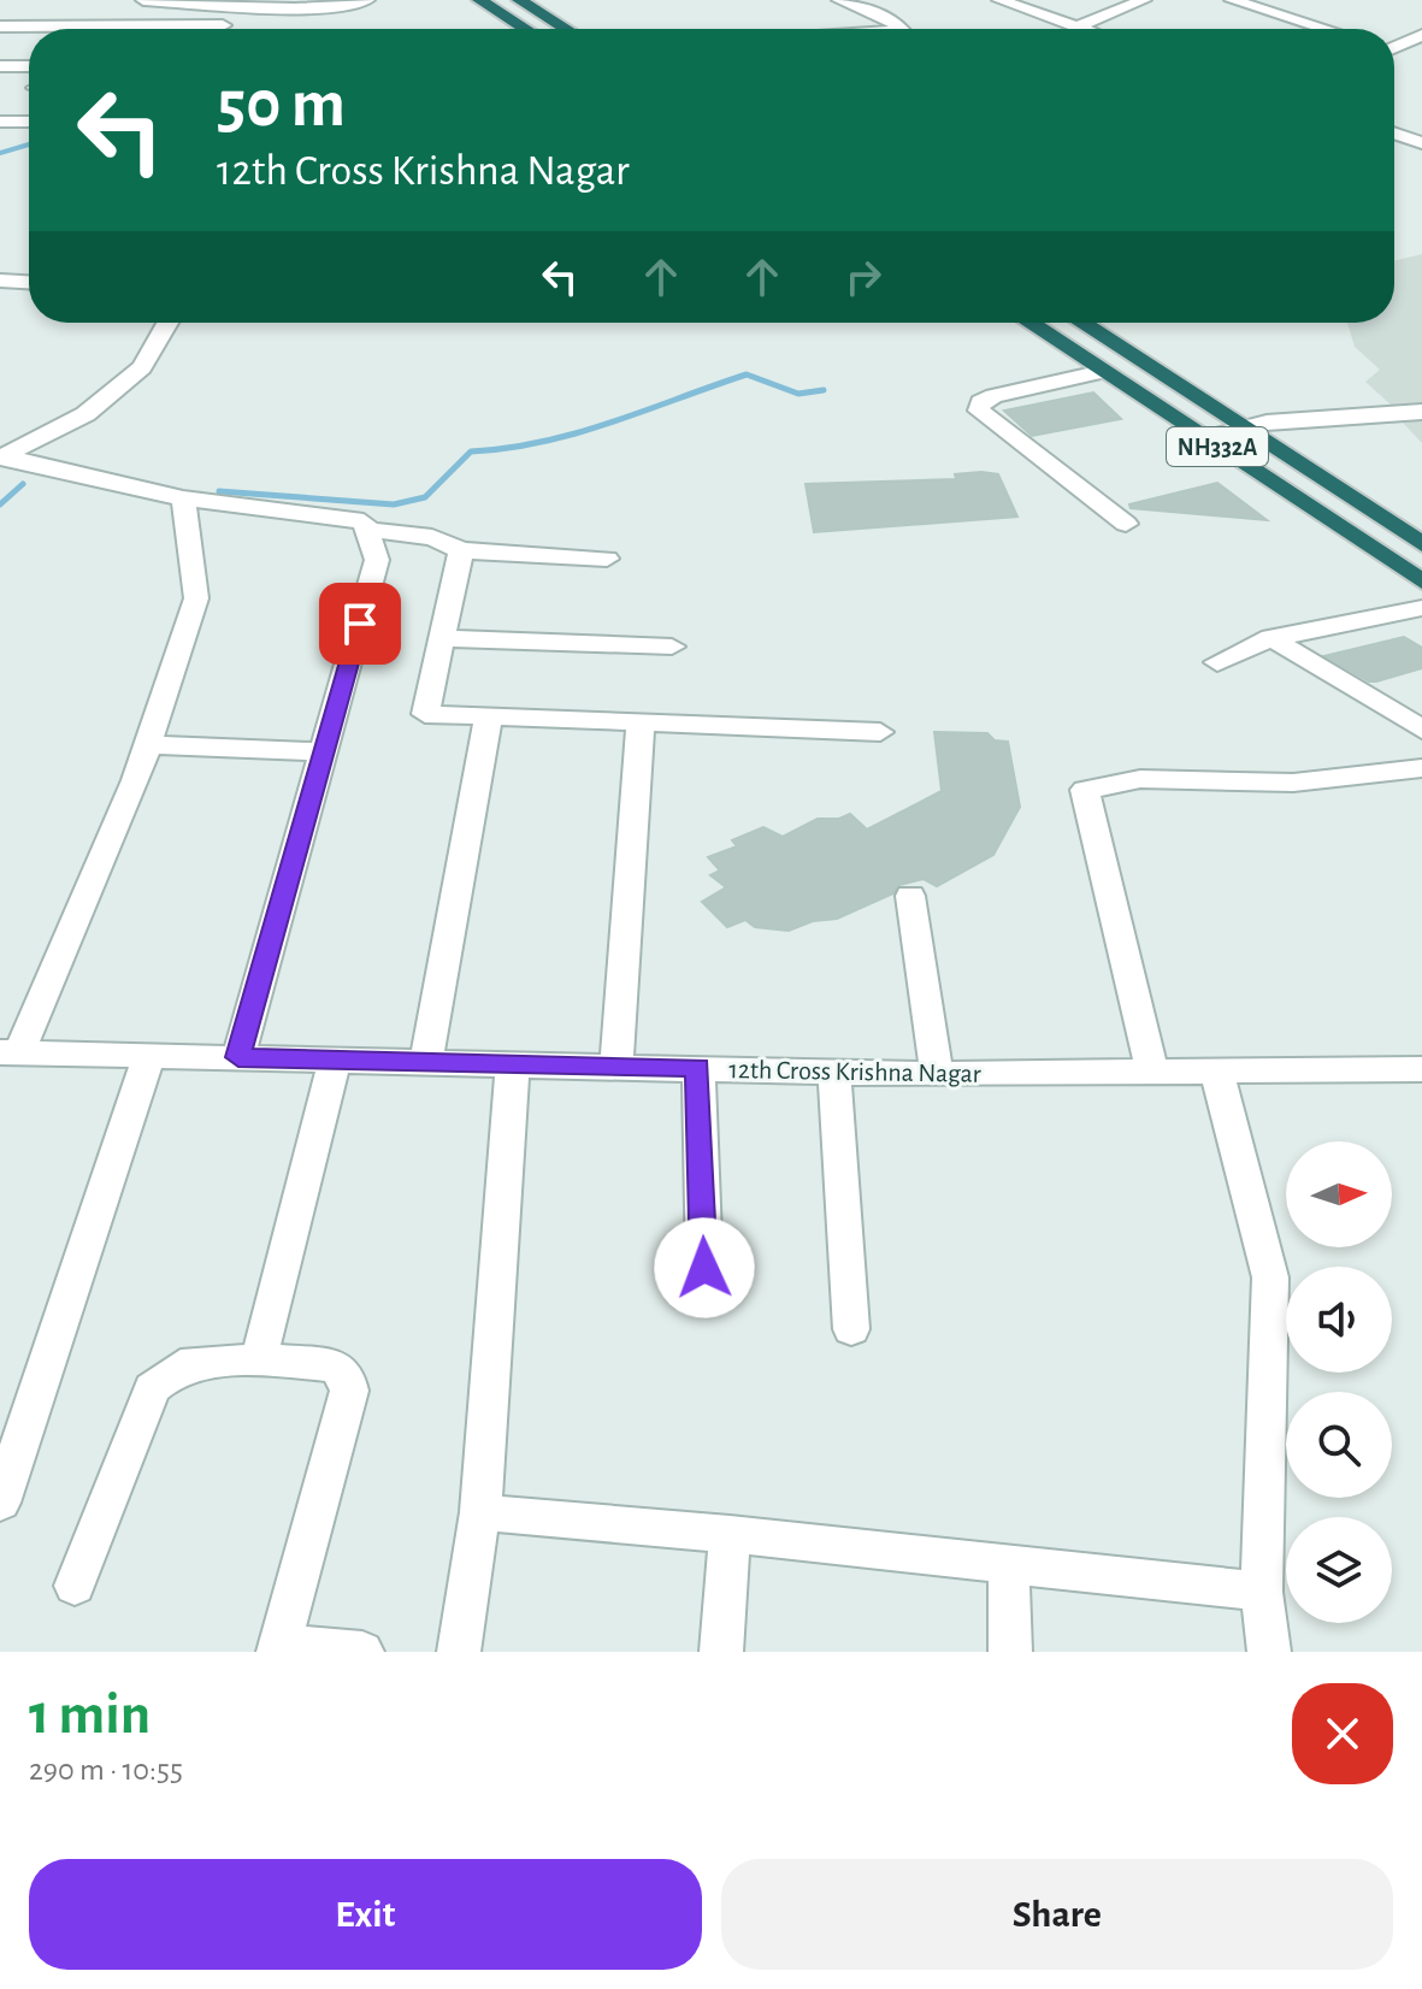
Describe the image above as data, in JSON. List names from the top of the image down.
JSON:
{
  "streets": {
    "highway": ["NH332A"],
    "street": ["12th Cross Krishna Nagar"]
  },
  "north": "right",
  "page": {
    "turn": ["50 m", "12th Cross Krishna Nagar"],
    "heading": ["1 min", "290 m · 10:55"],
    "buttons": ["Exit", "Share"]
  }
}
